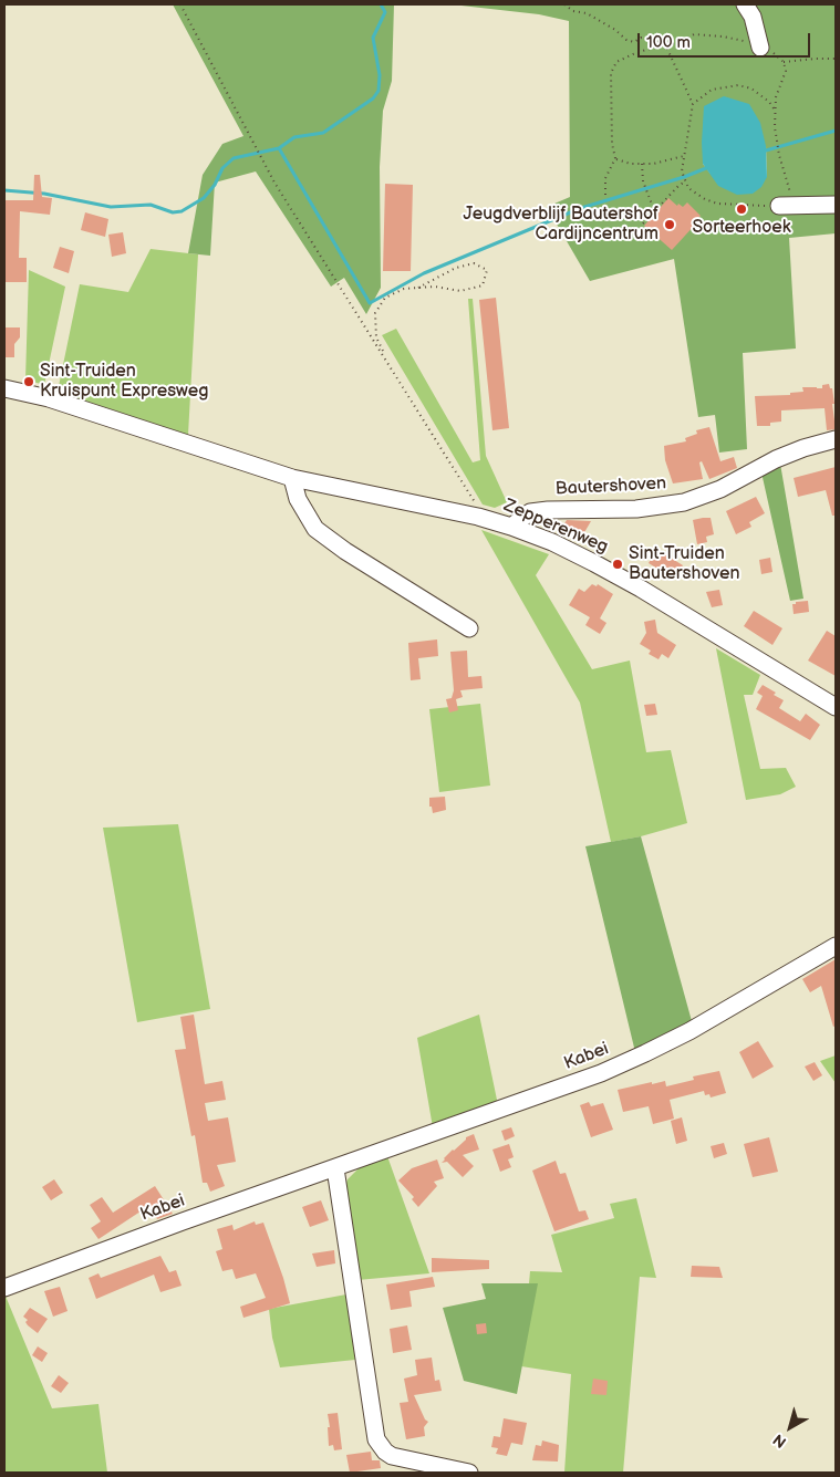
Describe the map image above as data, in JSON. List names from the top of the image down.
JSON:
{
  "streets": {
    "street": ["Bautershoven", "Zepperenweg", "Kabei"]
  },
  "crossings": [
    ["Bautershoven", "Zepperenweg"]
  ],
  "places": [
    "Sorteerhoek",
    "Jeugdverblijf Bautershof Cardijncentrum",
    "Sint-Truiden Kruispunt Expresweg",
    "Sint-Truiden Bautershoven"
  ],
  "scale_bar": "100 m",
  "north": "bottom left"
}
